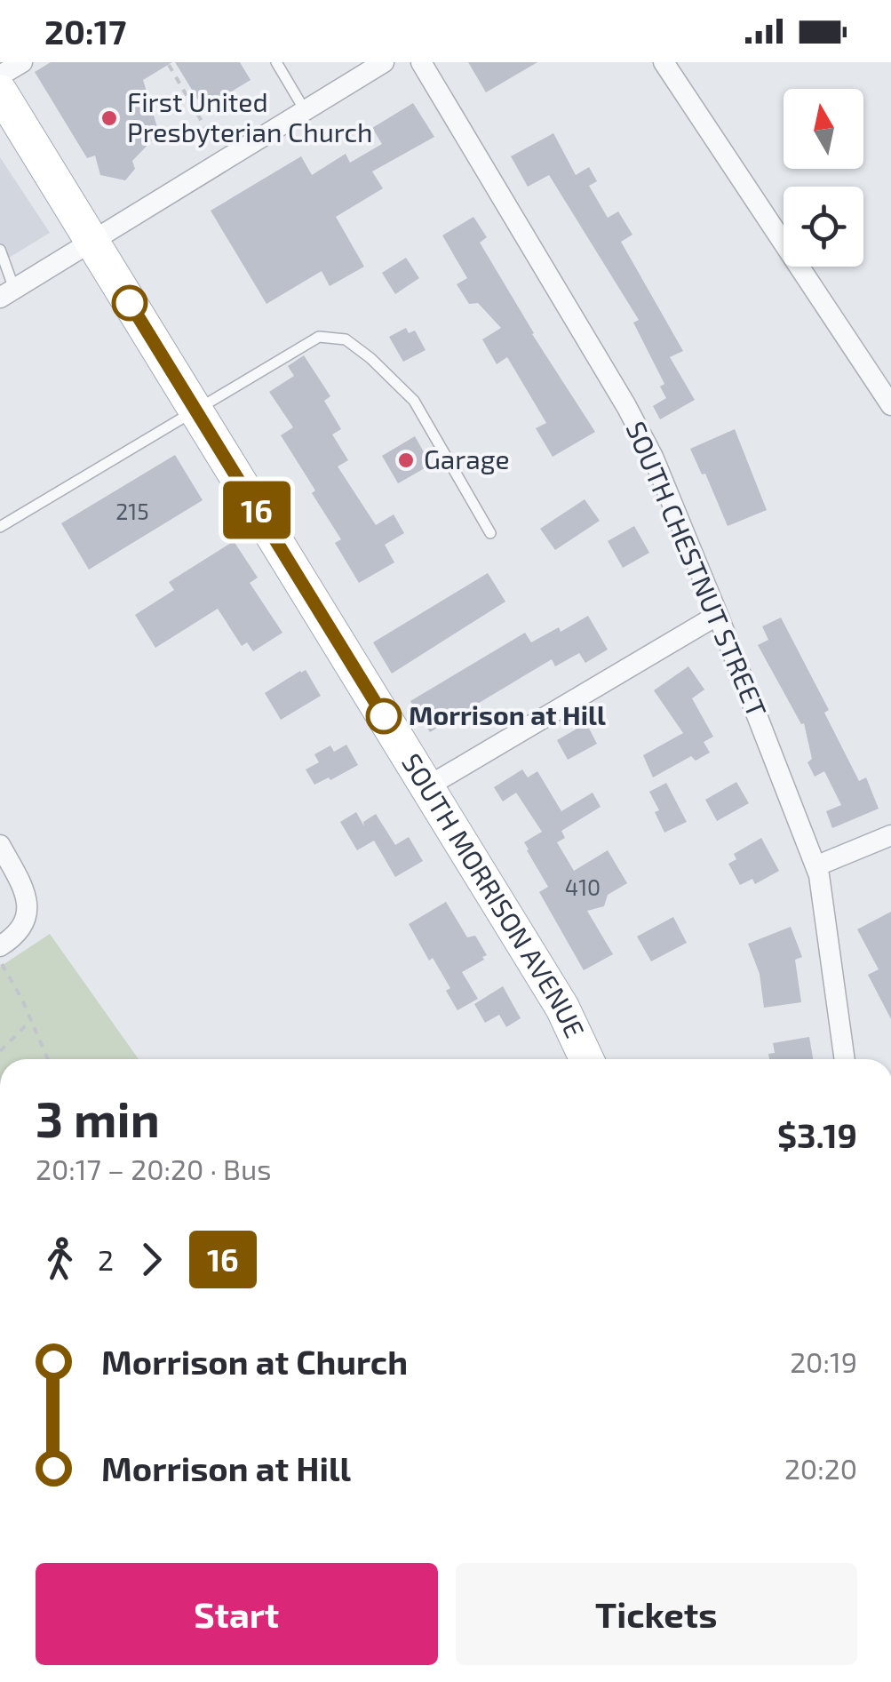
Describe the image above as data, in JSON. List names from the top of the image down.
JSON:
{
  "streets": {
    "main road": ["SOUTH MORRISON AVENUE"],
    "street": ["SOUTH CHESTNUT STREET"]
  },
  "places": ["First United Presbyterian Church", "Garage", "Morrison at Hill"],
  "lines": ["bus line 16"],
  "house_numbers": ["215", "410"],
  "north": "top",
  "page": {
    "status": "20:17",
    "on_map": "16",
    "heading": ["3 min", "20:17 – 20:20 · Bus", "$3.19"],
    "legs": ["2", "16"],
    "list": [
      {
        "name": "Morrison at Church",
        "value": "20:19"
      },
      {
        "name": "Morrison at Hill",
        "value": "20:20"
      }
    ],
    "buttons": ["Start", "Tickets"]
  }
}
